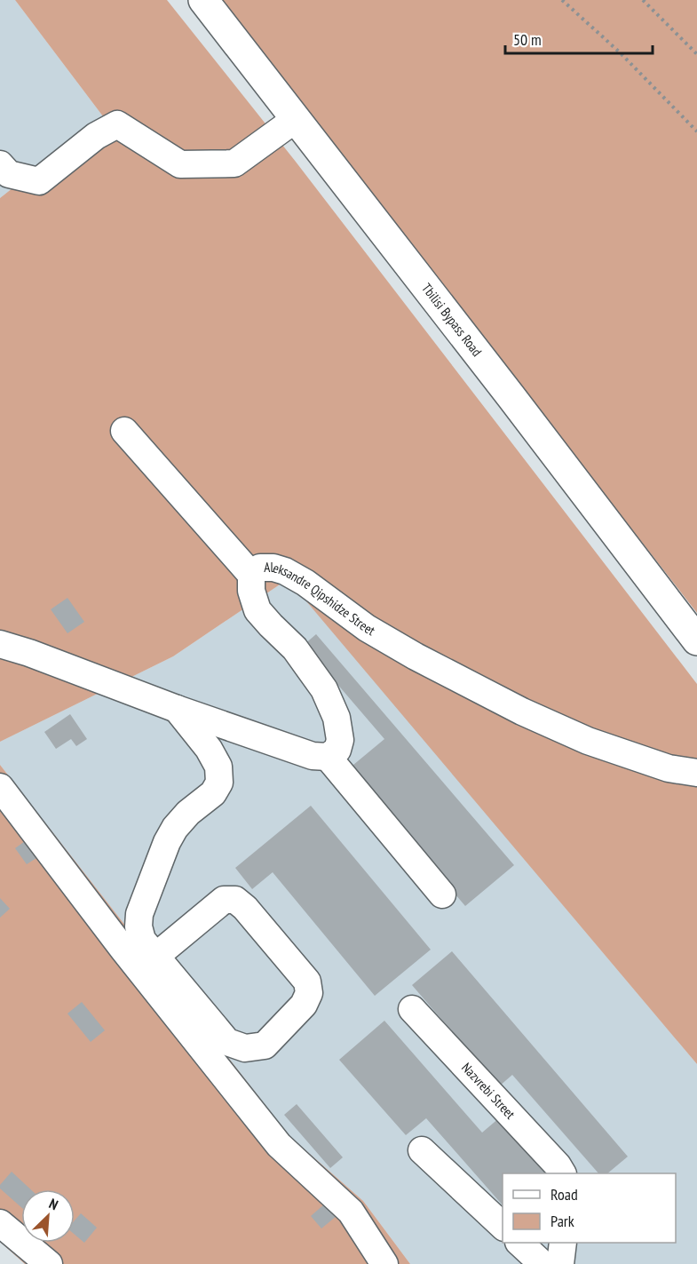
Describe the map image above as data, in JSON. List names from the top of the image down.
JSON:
{
  "streets": {
    "highway": ["Tbilisi Bypass Road"],
    "street": ["Aleksandre Qipshidze Street", "Nazvrebi Street"]
  },
  "legend": ["Road", "Park"],
  "scale_bar": "50 m",
  "north": "top right"
}
